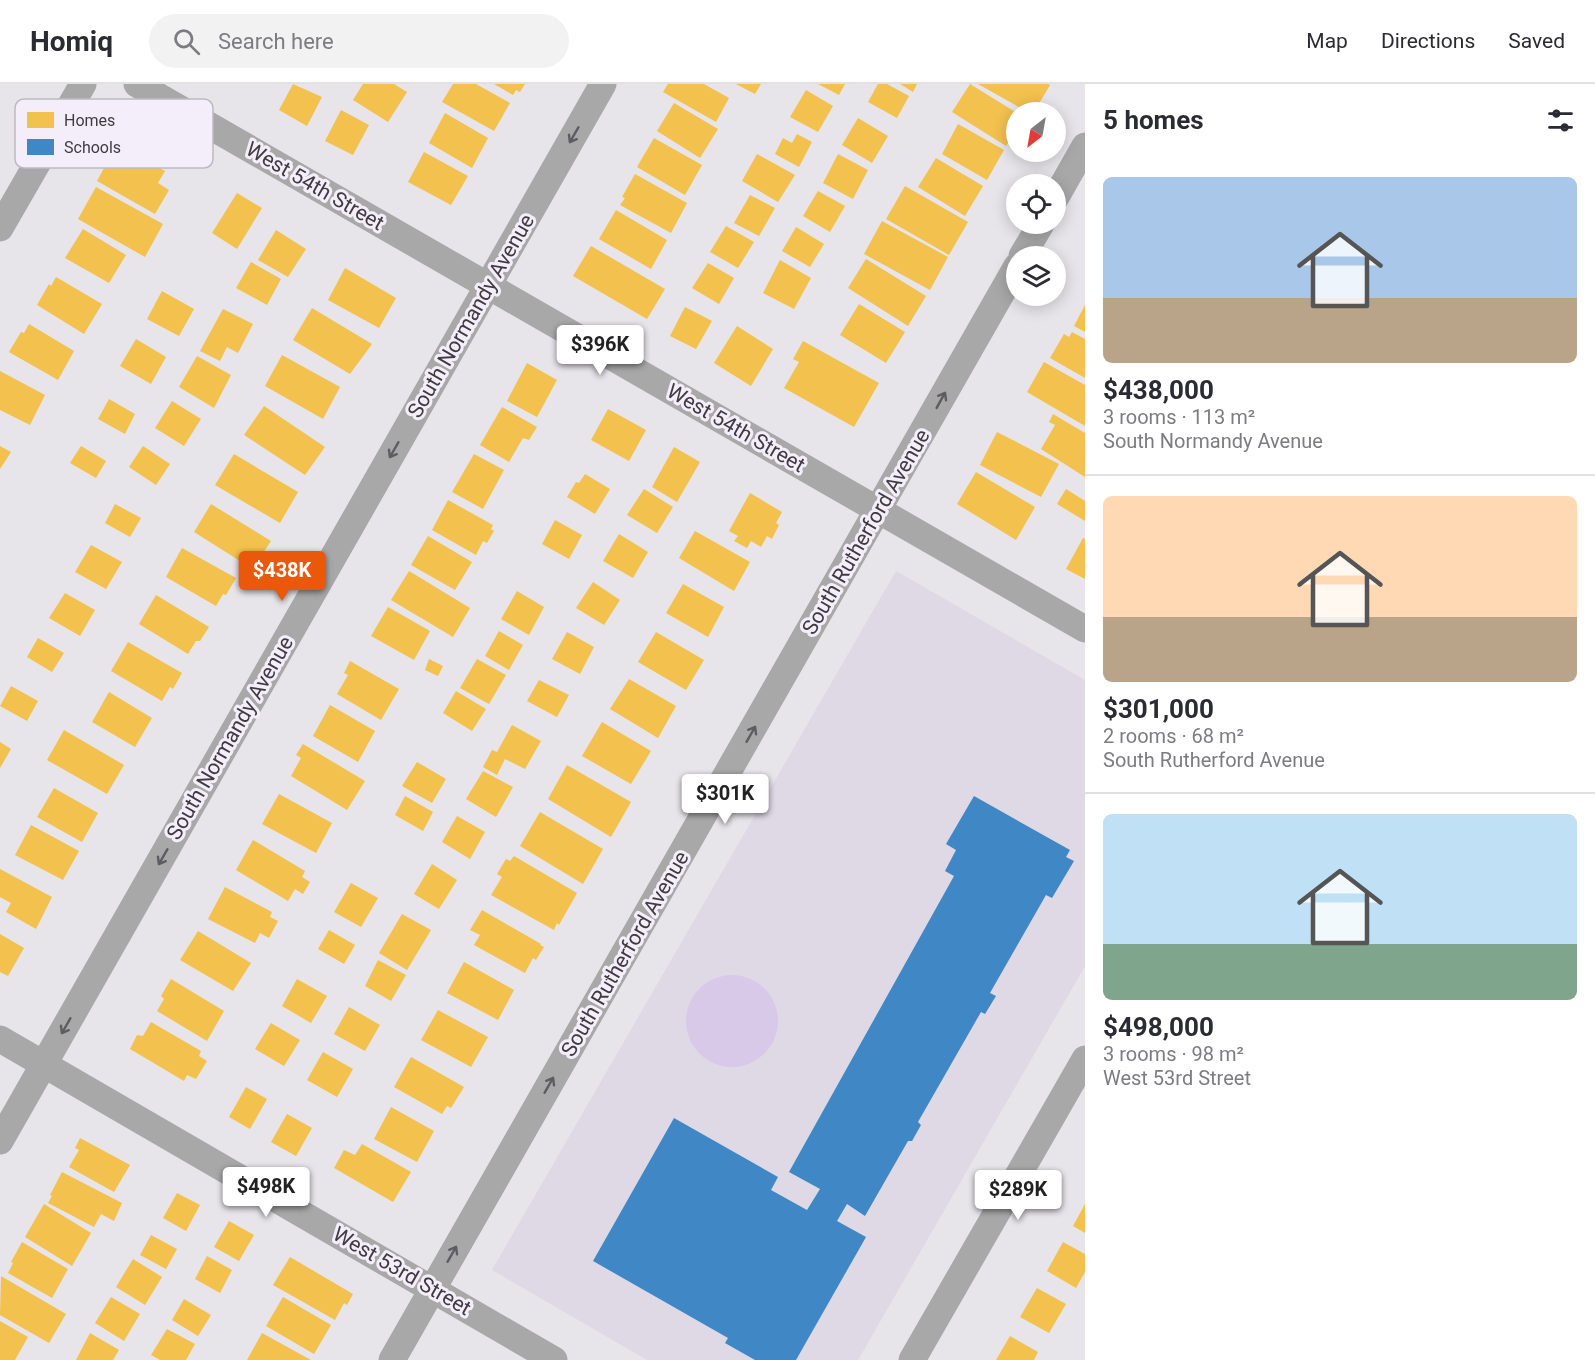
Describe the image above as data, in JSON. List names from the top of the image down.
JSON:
{
  "streets": {
    "street": [
      "West 54th Street",
      "South Normandy Avenue",
      "South Rutherford Avenue",
      "West 53rd Street"
    ]
  },
  "crossings": [
    ["West 54th Street", "South Normandy Avenue"],
    ["West 54th Street", "South Rutherford Avenue"],
    ["South Normandy Avenue", "West 53rd Street"],
    ["South Rutherford Avenue", "West 53rd Street"]
  ],
  "one_way": ["South Normandy Avenue", "South Rutherford Avenue"],
  "legend": ["Homes", "Schools"],
  "north": "bottom left",
  "page": {
    "header": "Homiq",
    "search": "Search here",
    "nav": ["Map", "Directions", "Saved"],
    "heading": "5 homes",
    "list": [
      {
        "name": "$438,000",
        "note": "3 rooms · 113 m² · South Normandy Avenue"
      },
      {
        "name": "$301,000",
        "note": "2 rooms · 68 m² · South Rutherford Avenue"
      },
      {
        "name": "$498,000",
        "note": "3 rooms · 98 m² · West 53rd Street"
      }
    ],
    "price": [
      "$396K",
      "$438K",
      "$301K",
      "$498K",
      "$289K"
    ]
  }
}
